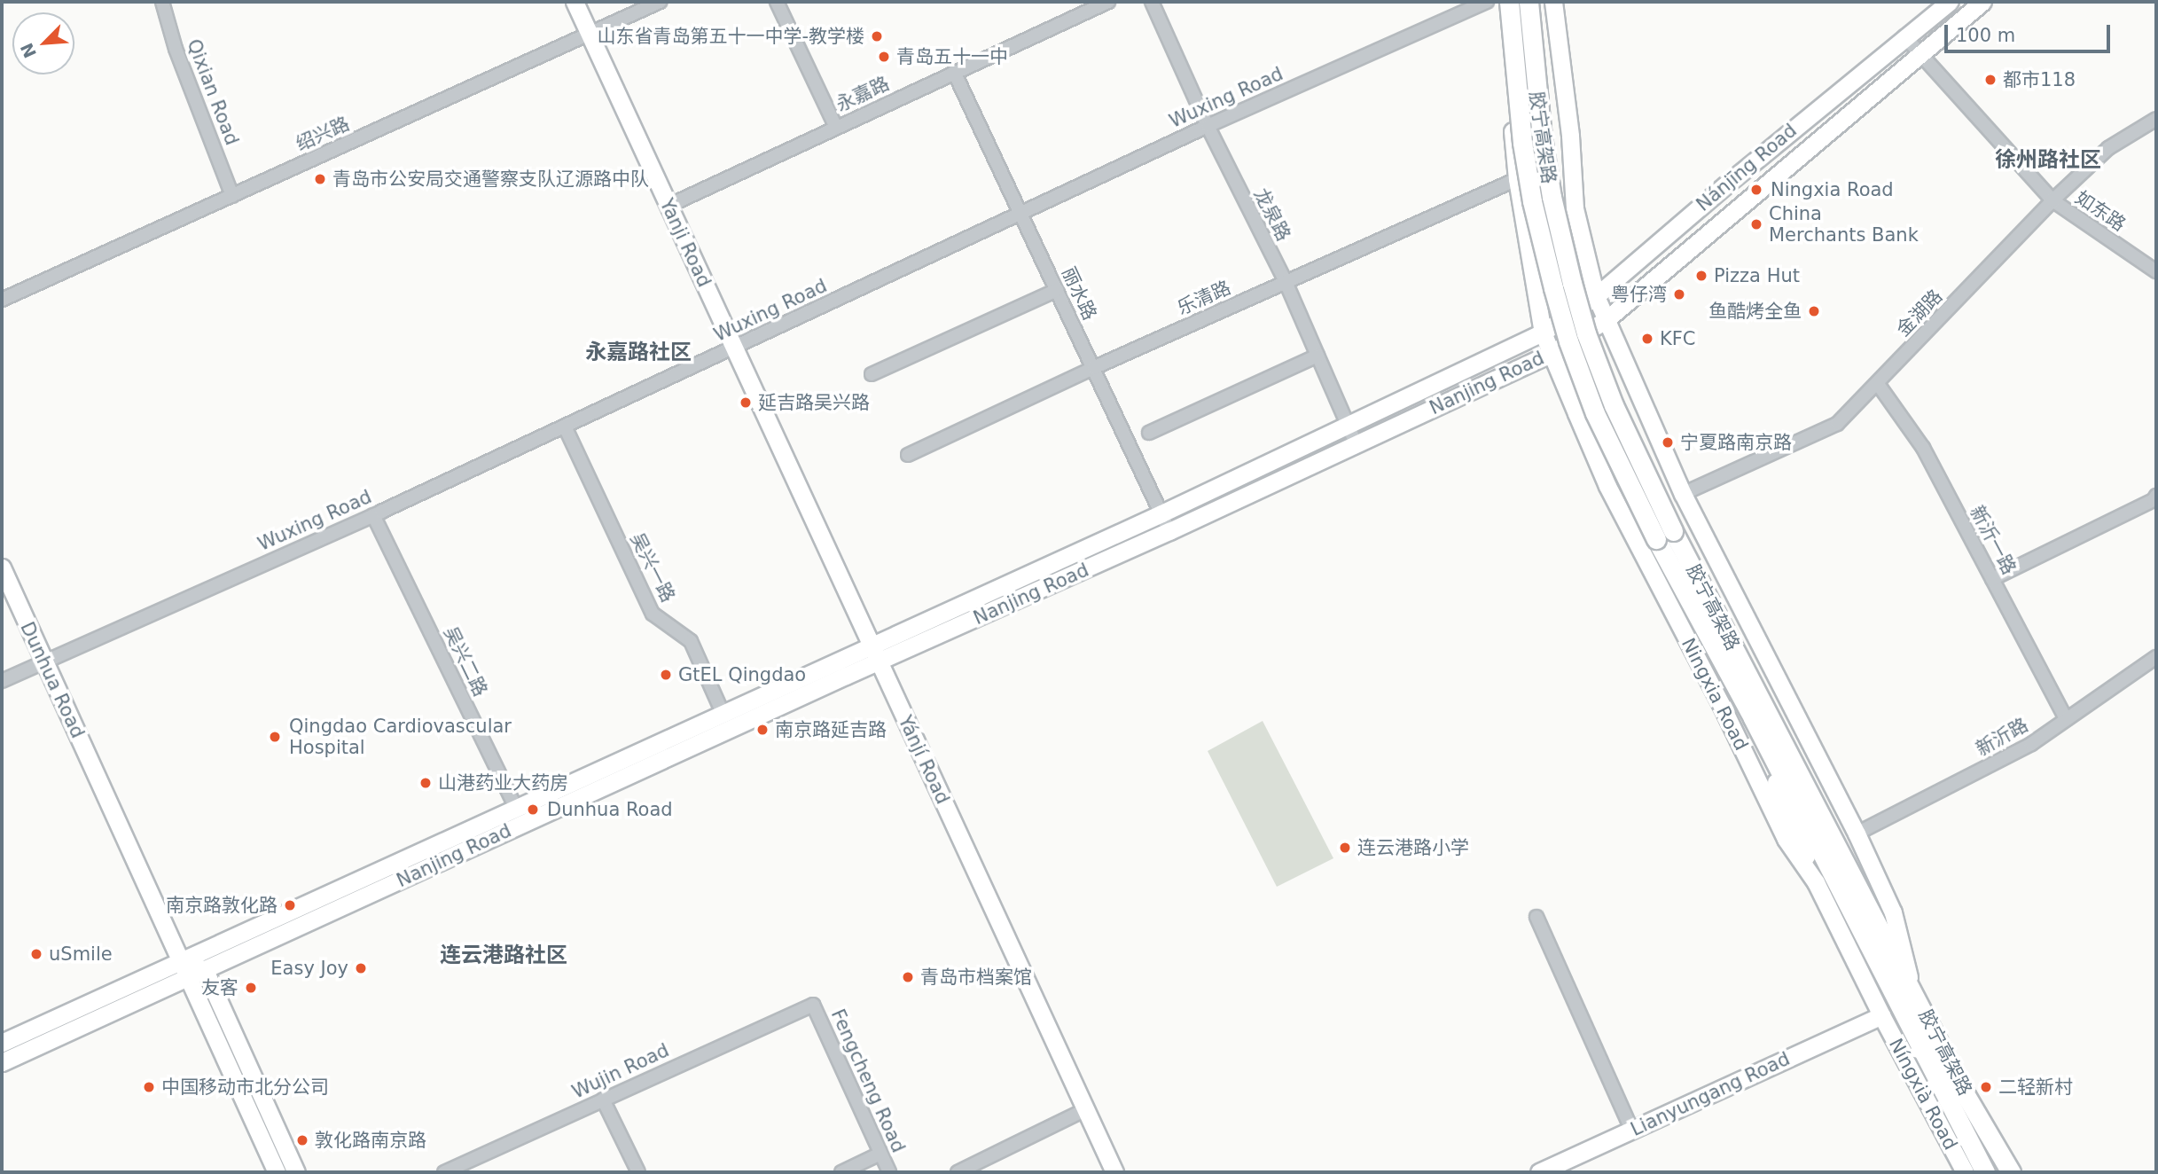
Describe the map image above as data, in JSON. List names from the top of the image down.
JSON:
{
  "streets": {
    "highway": ["胶宁高架路"],
    "main road": [
      "Nánjīng Road",
      "Yanji Road",
      "Nanjing Road",
      "Dunhua Road",
      "Ningxia Road",
      "Yánjí Road",
      "Lianyungang Road",
      "Níngxià Road"
    ],
    "street": [
      "Qixian Road",
      "永嘉路",
      "Wuxing Road",
      "绍兴路",
      "如东路",
      "龙泉路",
      "丽水路",
      "乐清路",
      "金湖路",
      "新沂一路",
      "吴兴一路",
      "吴兴二路",
      "新沂路",
      "Wujin Road",
      "Fengcheng Road"
    ]
  },
  "crossings": [
    ["Qixian Road", "绍兴路"],
    ["永嘉路", "Yanji Road"],
    ["永嘉路", "丽水路"],
    ["Wuxing Road", "龙泉路"],
    ["Wuxing Road", "Yanji Road"],
    ["Wuxing Road", "丽水路"],
    ["Wuxing Road", "吴兴一路"],
    ["Wuxing Road", "吴兴二路"],
    ["Wuxing Road", "Dunhua Road"],
    ["Wuxing Road", "Yánjí Road"],
    ["绍兴路", "Yanji Road"],
    ["Nánjīng Road", "如东路"],
    ["Nánjīng Road", "Nanjing Road"],
    ["Nánjīng Road", "Ningxia Road"],
    ["如东路", "金湖路"],
    ["如东路", "Nanjing Road"],
    ["龙泉路", "乐清路"],
    ["龙泉路", "Nanjing Road"],
    ["Yanji Road", "Yánjí Road"],
    ["丽水路", "乐清路"],
    ["丽水路", "Nanjing Road"],
    ["乐清路", "Ningxia Road"],
    ["金湖路", "新沂一路"],
    ["Nanjing Road", "吴兴一路"],
    ["Nanjing Road", "吴兴二路"],
    ["Nanjing Road", "Dunhua Road"],
    ["Nanjing Road", "Ningxia Road"],
    ["Nanjing Road", "Yánjí Road"],
    ["新沂一路", "新沂路"],
    ["Ningxia Road", "Lianyungang Road"],
    ["Ningxia Road", "Níngxià Road"],
    ["Wujin Road", "Fengcheng Road"],
    ["Lianyungang Road", "Níngxià Road"]
  ],
  "districts": ["徐州路社区", "永嘉路社区", "连云港路社区"],
  "places": [
    "山东省青岛第五十一中学-教学楼",
    "青岛五十一中",
    "都市118",
    "青岛市公安局交通警察支队辽源路中队",
    "Ningxia Road",
    "China Merchants Bank",
    "Pizza Hut",
    "粤仔湾",
    "鱼酷烤全鱼",
    "KFC",
    "延吉路吴兴路",
    "宁夏路南京路",
    "GtEL Qingdao",
    "南京路延吉路",
    "Qingdao Cardiovascular Hospital",
    "山港药业大药房",
    "Dunhua Road",
    "连云港路小学",
    "南京路敦化路",
    "uSmile",
    "Easy Joy",
    "青岛市档案馆",
    "友客",
    "中国移动市北分公司",
    "二轻新村",
    "敦化路南京路"
  ],
  "scale_bar": "100 m",
  "north": "bottom left"
}
